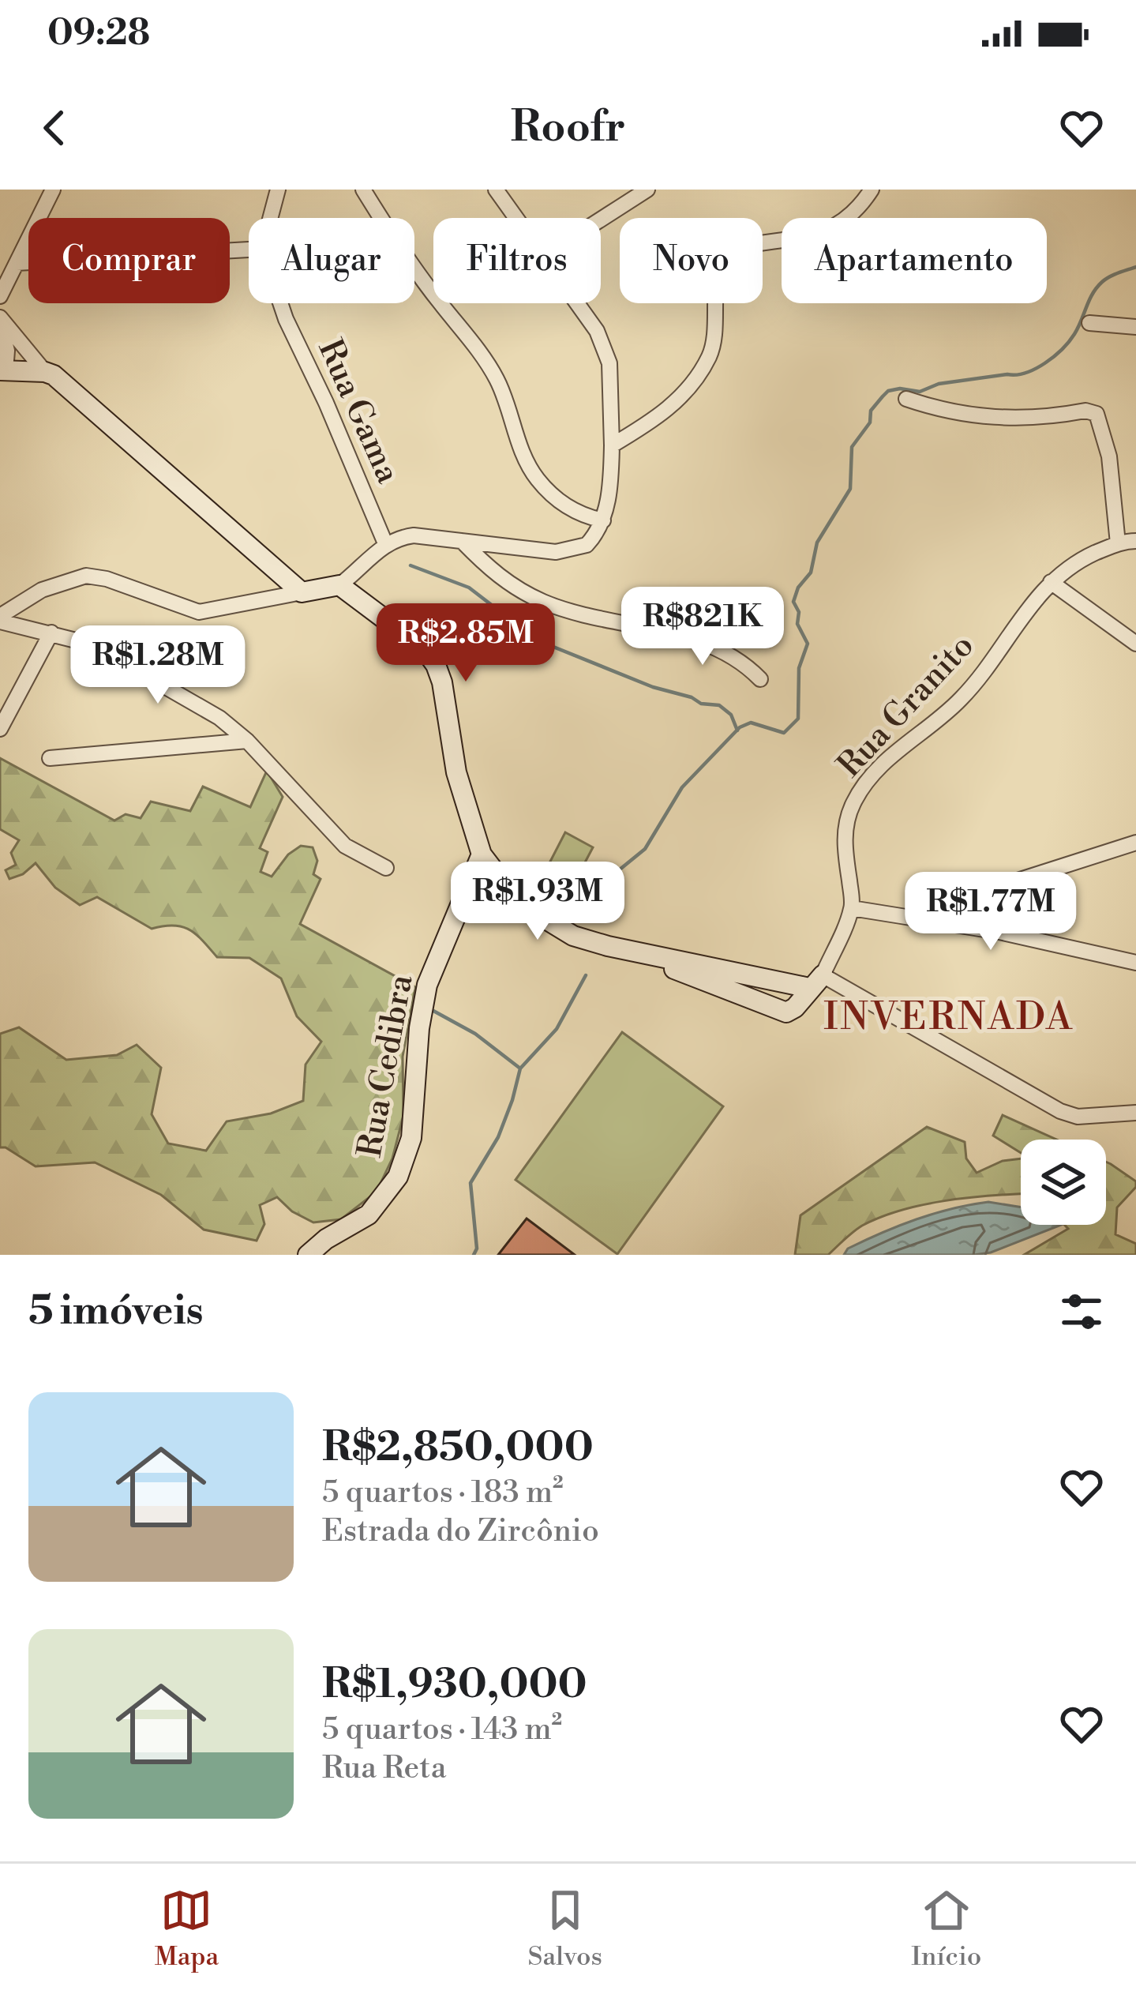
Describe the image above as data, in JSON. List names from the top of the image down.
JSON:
{
  "streets": {
    "street": ["Rua Gama", "Rua Granito", "Rua Cedibra"]
  },
  "districts": ["INVERNADA"],
  "page": {
    "status": "09:28",
    "header": "Roofr",
    "chip": [
      "Comprar",
      "Alugar",
      "Filtros",
      "Novo",
      "Apartamento"
    ],
    "price": [
      "R$821K",
      "R$2.85M",
      "R$1.28M",
      "R$1.93M",
      "R$1.77M"
    ],
    "heading": "5 imóveis",
    "list": [
      {
        "name": "R$2,850,000",
        "note": "5 quartos · 183 m² · Estrada do Zircônio"
      },
      {
        "name": "R$1,930,000",
        "note": "5 quartos · 143 m² · Rua Reta"
      }
    ],
    "tabs": ["Mapa", "Salvos", "Início"]
  }
}
